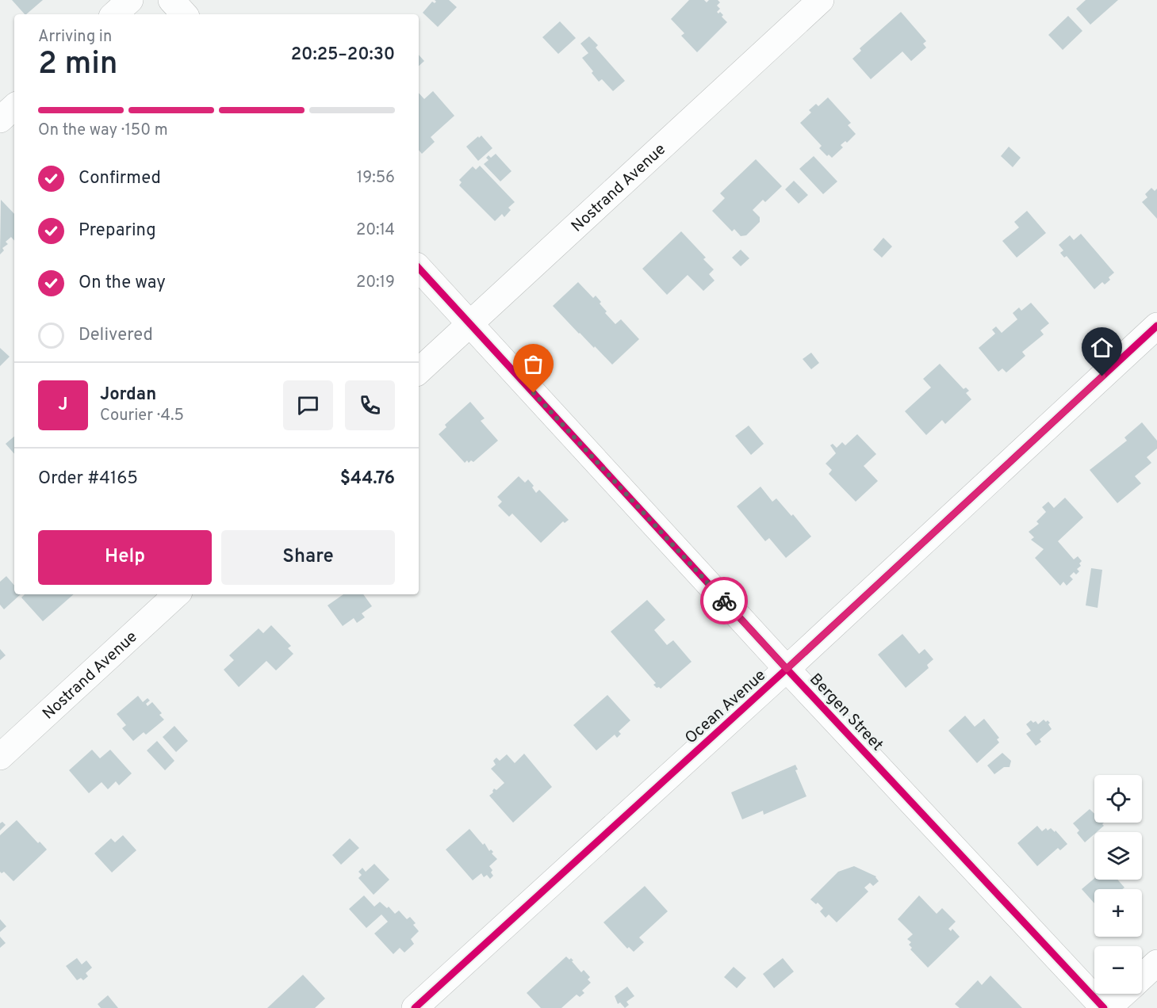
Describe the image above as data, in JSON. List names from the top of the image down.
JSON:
{
  "streets": {
    "street": ["Nostrand Avenue", "Ocean Avenue", "Bergen Street"]
  },
  "crossings": [
    ["Nostrand Avenue", "Bergen Street"],
    ["Ocean Avenue", "Bergen Street"]
  ],
  "page": {
    "heading": ["2 min", "Arriving in", "20:25–20:30"],
    "panel": [
      "Jordan",
      "Courier · 4.5",
      "Order #4165",
      "$44.76"
    ],
    "bar": "On the way · 150 m",
    "list": [
      ["Confirmed", "19:56"],
      ["Preparing", "20:14"],
      ["On the way", "20:19"],
      "Delivered"
    ],
    "round": "J",
    "buttons": ["Help", "Share"],
    "map_buttons": ["+", "−"]
  }
}
